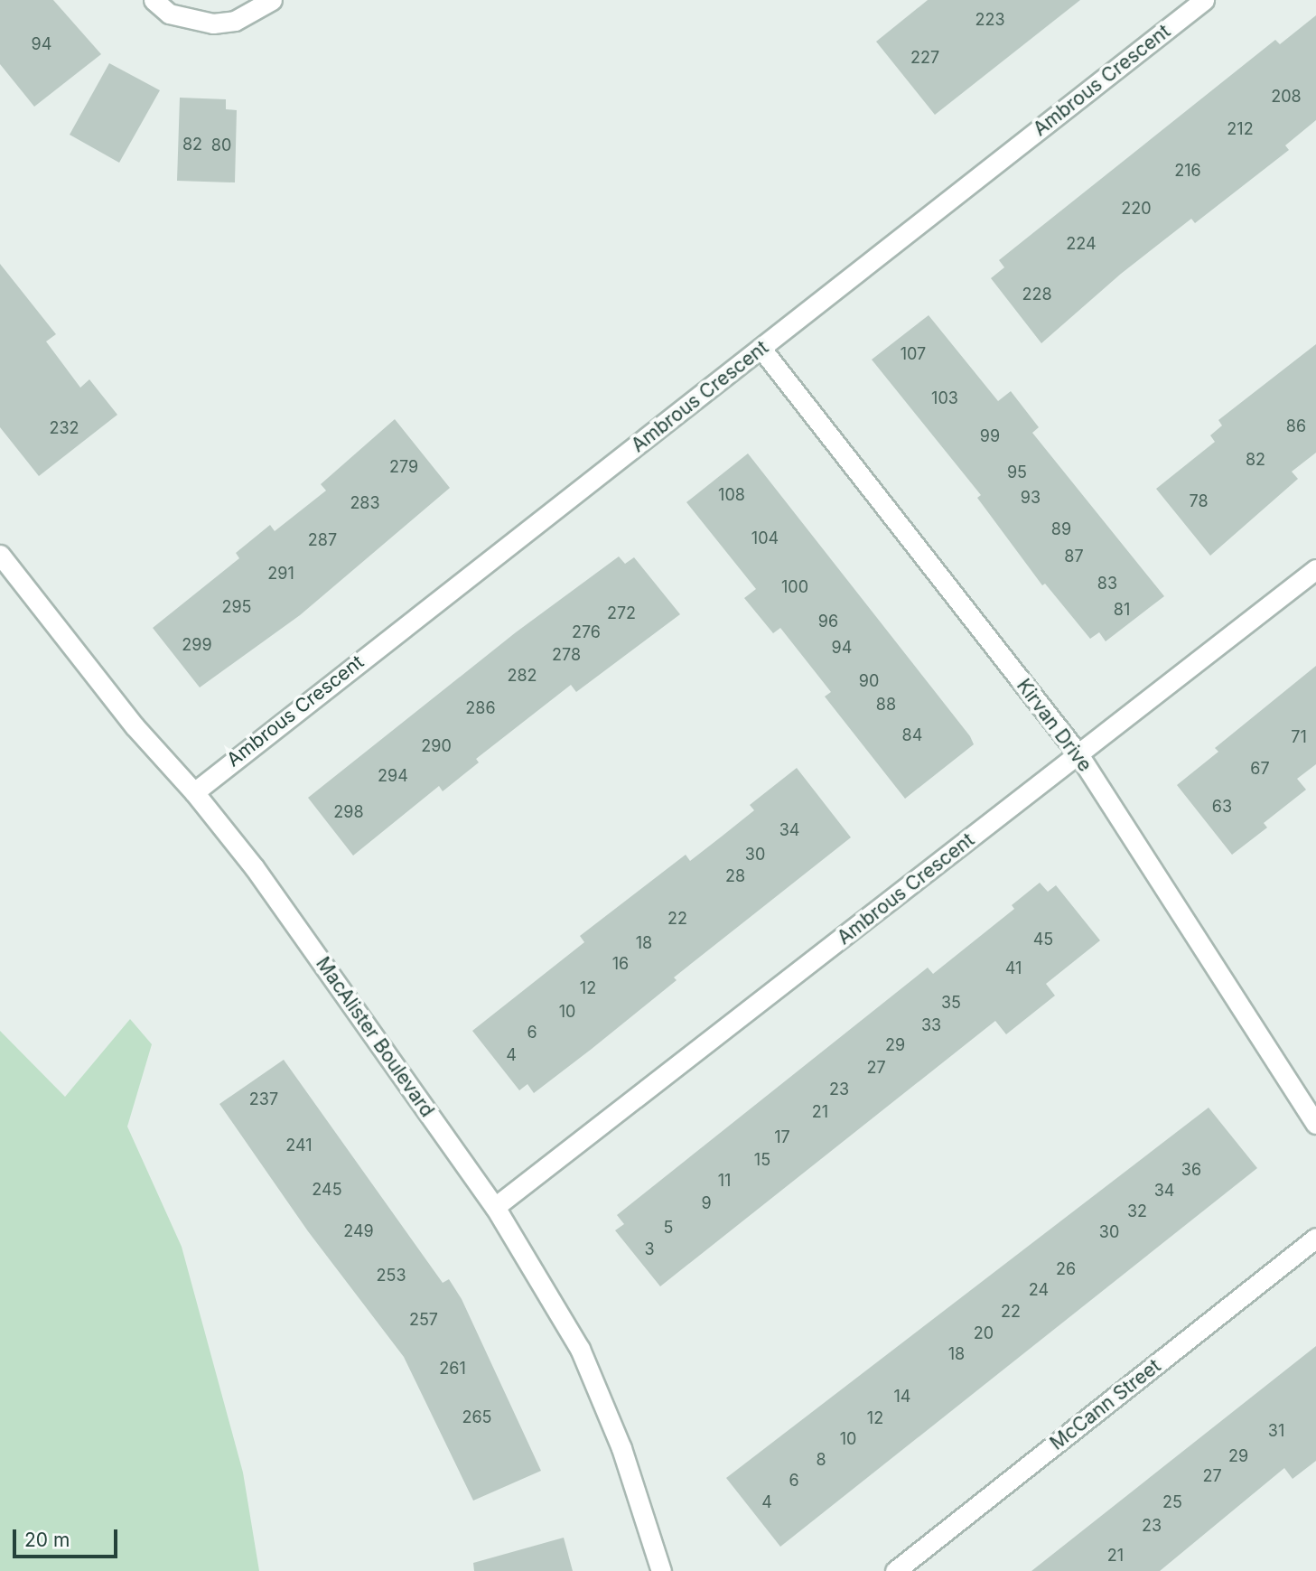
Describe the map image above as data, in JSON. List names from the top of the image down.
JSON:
{
  "streets": {
    "street": [
      "Ambrous Crescent",
      "Kirvan Drive",
      "MacAlister Boulevard",
      "McCann Street"
    ]
  },
  "crossings": [
    ["Ambrous Crescent", "Kirvan Drive"],
    ["Ambrous Crescent", "MacAlister Boulevard"]
  ],
  "house_numbers": [
    "223",
    "94",
    "227",
    "208",
    "212",
    "82",
    "80",
    "216",
    "220",
    "224",
    "228",
    "107",
    "103",
    "86",
    "232",
    "99",
    "82",
    "279",
    "95",
    "108",
    "93",
    "78",
    "283",
    "89",
    "104",
    "287",
    "87",
    "291",
    "83",
    "100",
    "295",
    "81",
    "272",
    "96",
    "276",
    "299",
    "94",
    "278",
    "282",
    "90",
    "88",
    "286",
    "84",
    "71",
    "290",
    "67",
    "294",
    "63",
    "298",
    "34",
    "30",
    "28",
    "22",
    "45",
    "18",
    "16",
    "41",
    "12",
    "35",
    "10",
    "33",
    "6",
    "29",
    "4",
    "27",
    "23",
    "237",
    "21",
    "17",
    "241",
    "15",
    "36",
    "11",
    "245",
    "34",
    "9",
    "32",
    "5",
    "249",
    "30",
    "3",
    "26",
    "253",
    "24",
    "22",
    "257",
    "20",
    "18",
    "261",
    "14",
    "265",
    "12",
    "31",
    "10",
    "29",
    "8",
    "27",
    "6",
    "4",
    "25",
    "23",
    "21"
  ],
  "scale_bar": "20 m"
}
